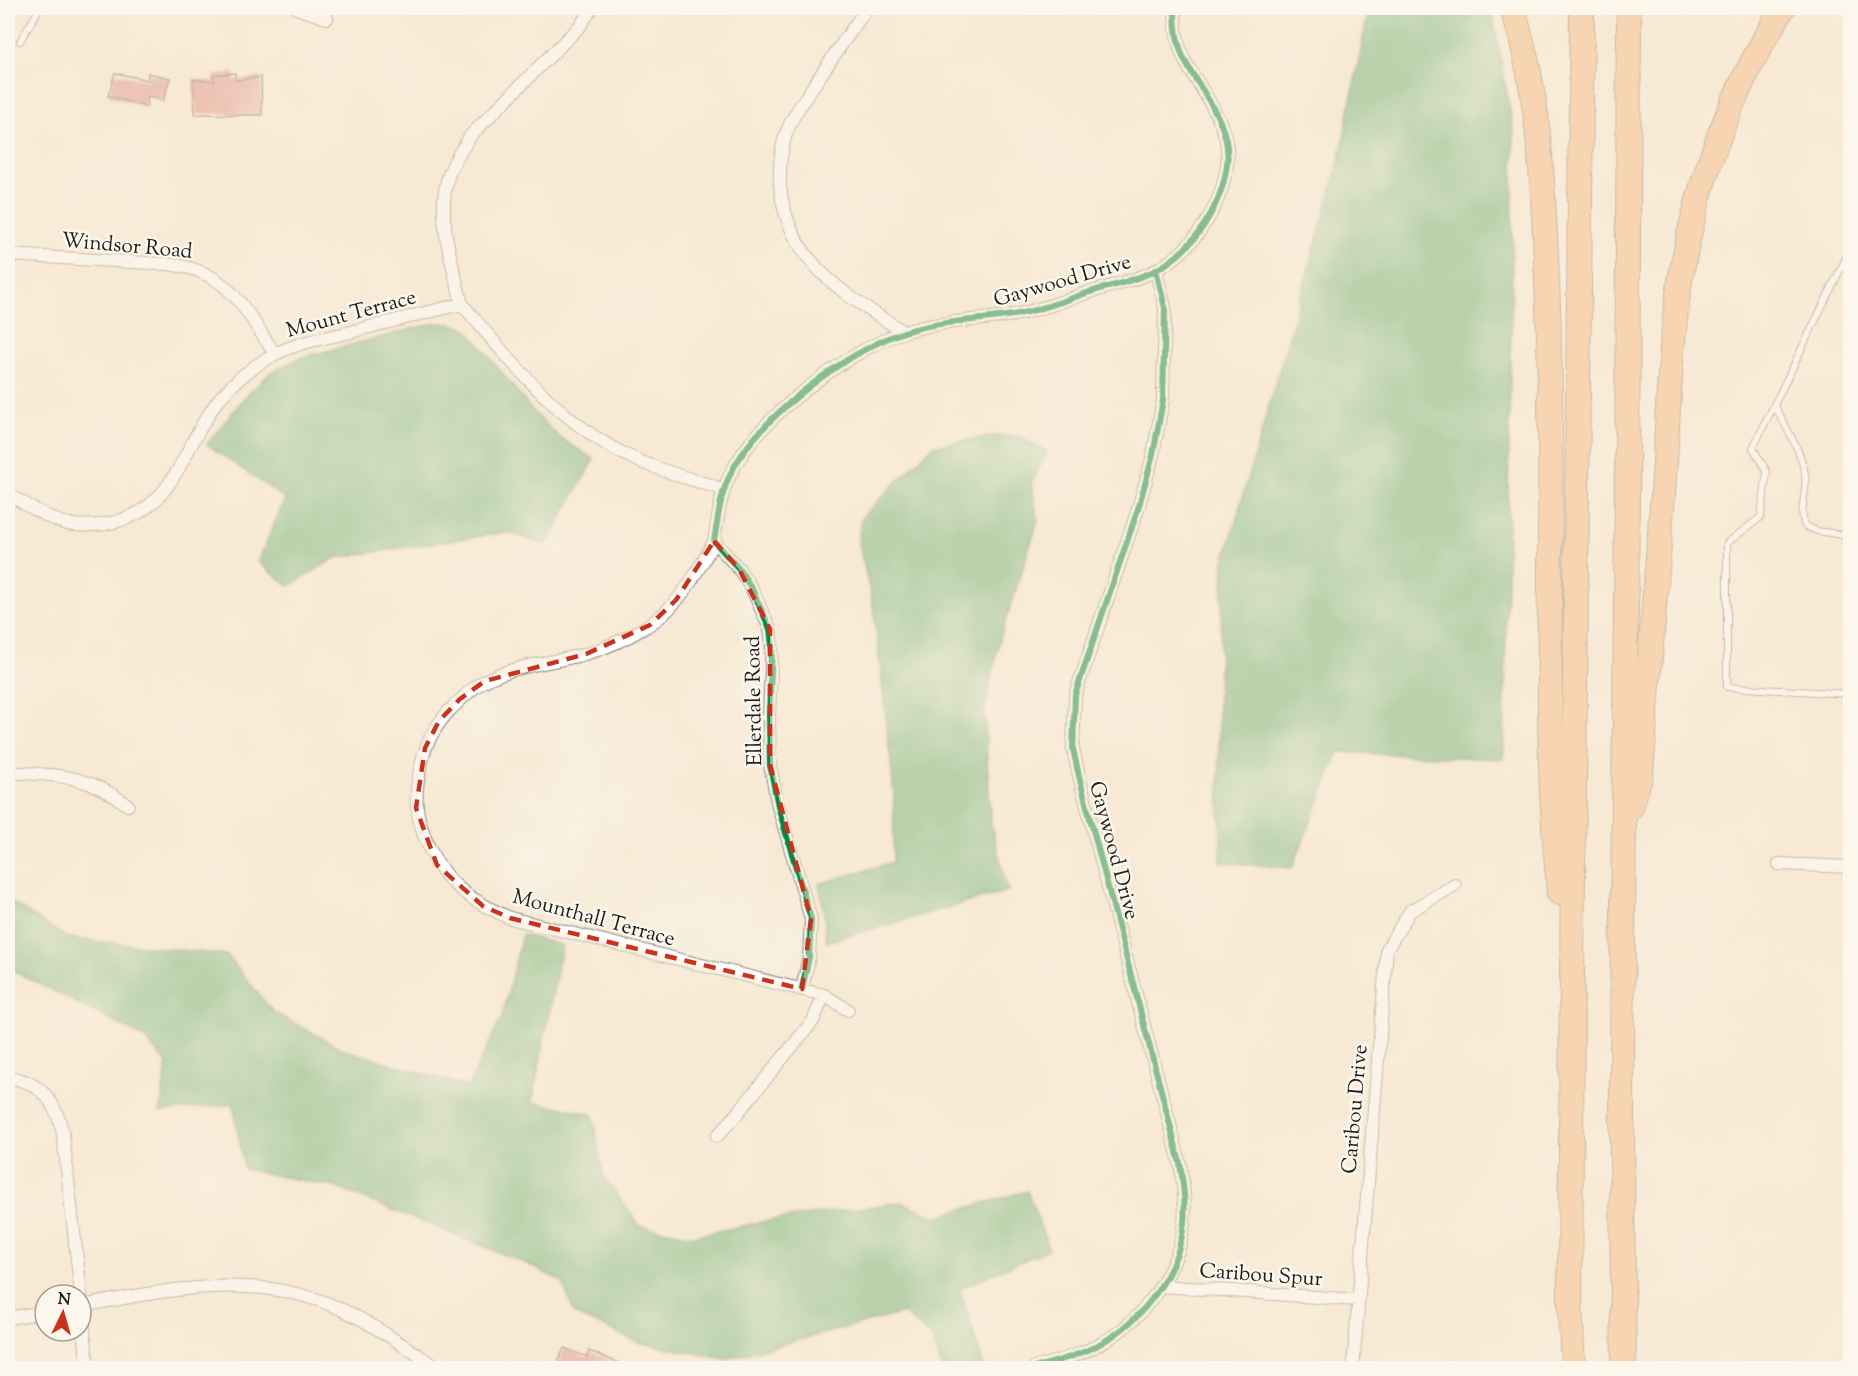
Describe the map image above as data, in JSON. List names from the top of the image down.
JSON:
{
  "streets": {
    "street": [
      "Windsor Road",
      "Gaywood Drive",
      "Mount Terrace",
      "Ellerdale Road",
      "Mounthall Terrace",
      "Caribou Drive",
      "Caribou Spur"
    ]
  },
  "crossings": [
    ["Windsor Road", "Mount Terrace"],
    ["Gaywood Drive", "Caribou Spur"],
    ["Ellerdale Road", "Mounthall Terrace"],
    ["Caribou Drive", "Caribou Spur"]
  ],
  "north": "top"
}
